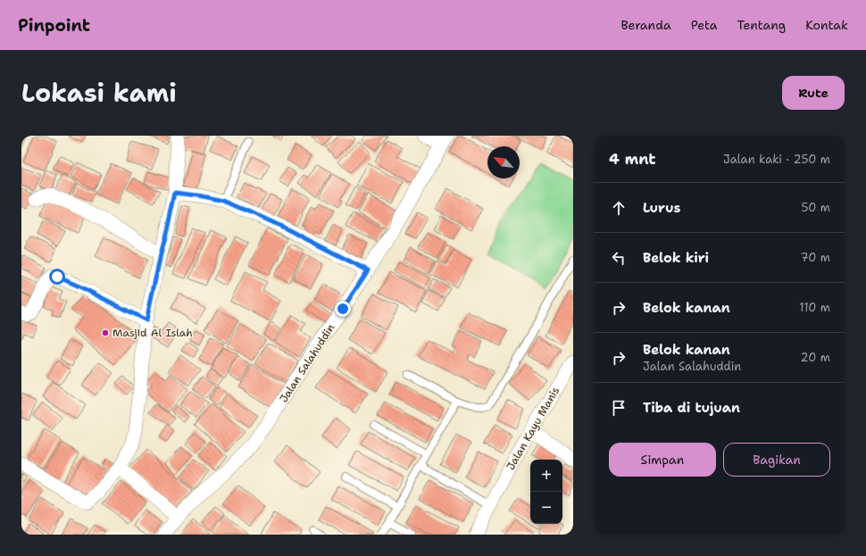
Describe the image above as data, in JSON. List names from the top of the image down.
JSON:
{
  "streets": {
    "street": ["Jalan Salahuddin", "Jalan Kayu Manis"]
  },
  "places": ["Masjid Al Islah"],
  "north": "top left",
  "page": {
    "header": "Pinpoint",
    "nav": [
      "Beranda",
      "Peta",
      "Tentang",
      "Kontak"
    ],
    "title": "Lokasi kami",
    "buttons": [
      "Rute",
      ["Simpan", "Bagikan"]
    ],
    "heading": ["4 mnt", "Jalan kaki · 250 m"],
    "list": [
      ["Lurus", "50 m"],
      ["Belok kiri", "70 m"],
      ["Belok kanan", "110 m"],
      ["Belok kanan", "Jalan Salahuddin", "20 m"],
      "Tiba di tujuan"
    ],
    "map_buttons": ["+", "−"]
  }
}
